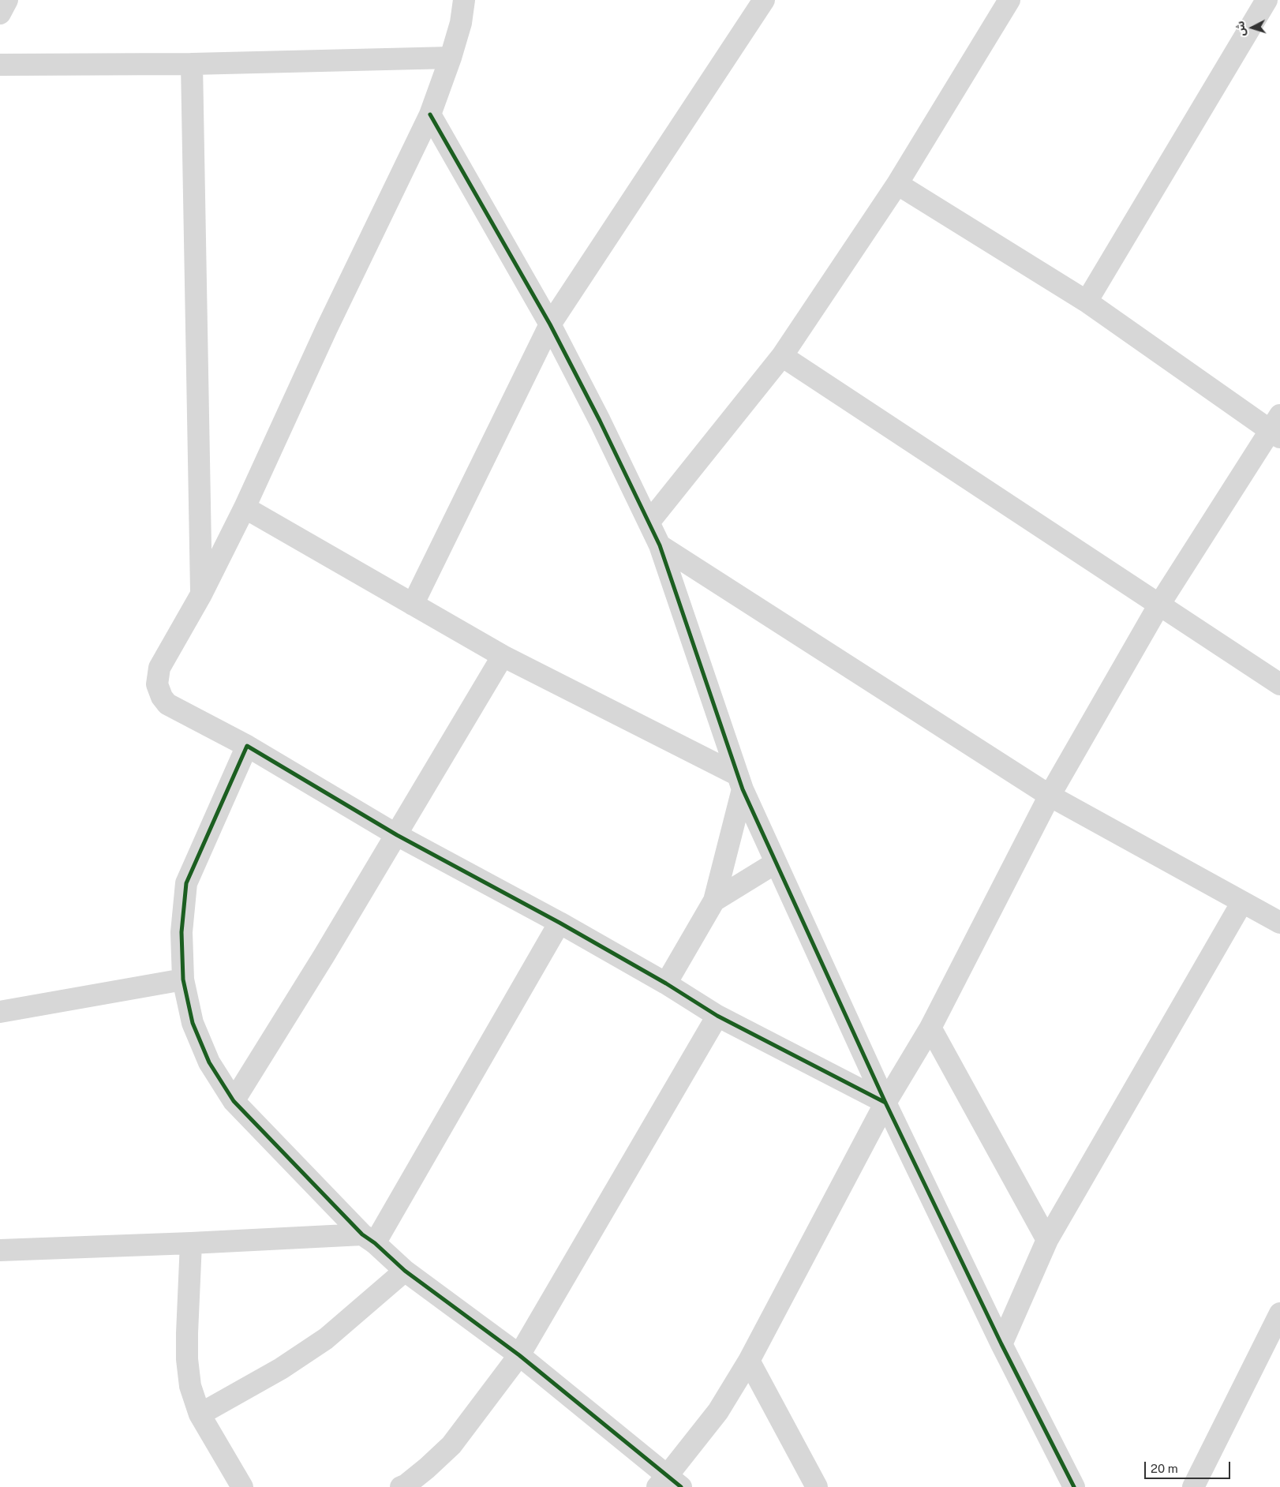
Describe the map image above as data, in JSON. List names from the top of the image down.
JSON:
{
  "scale_bar": "20 m",
  "north": "left"
}
